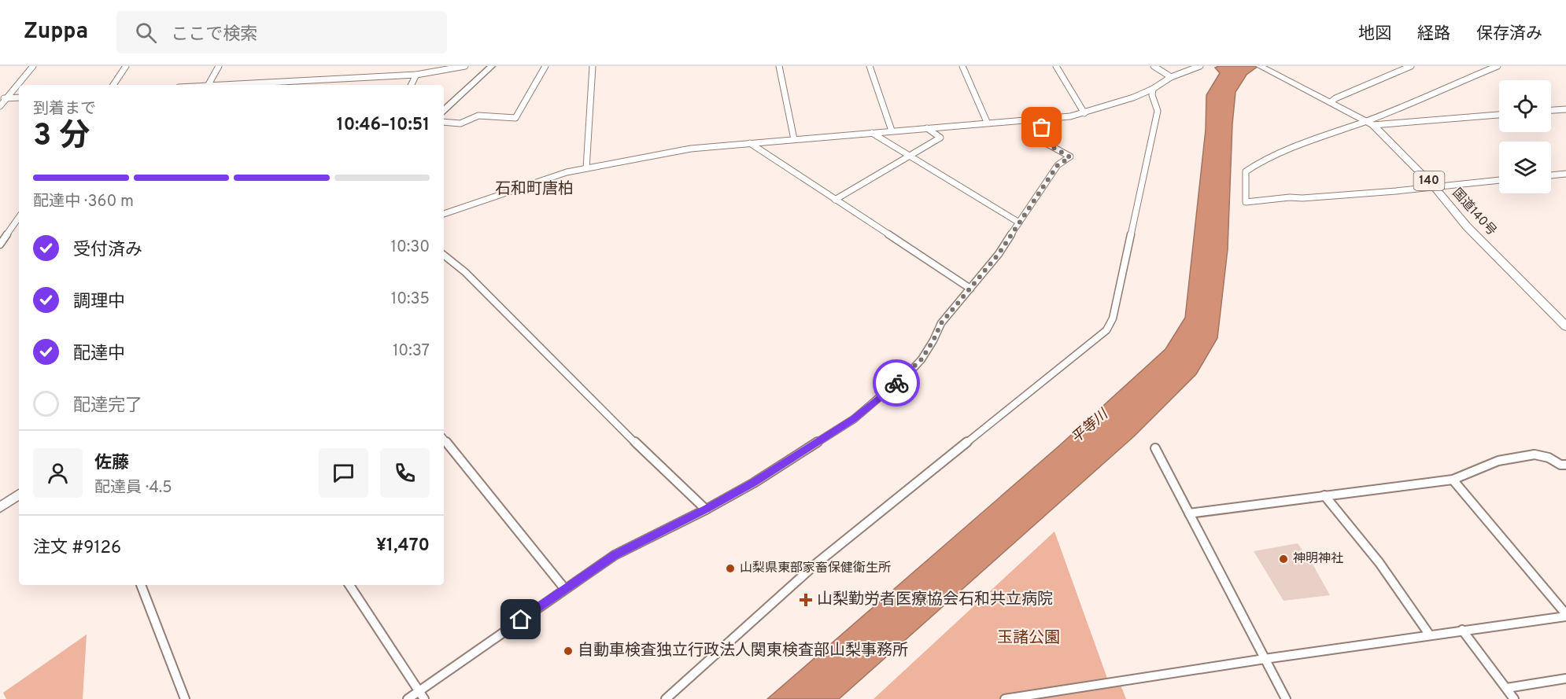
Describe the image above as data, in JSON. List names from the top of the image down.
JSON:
{
  "streets": {
    "highway": ["140", "国道140号"]
  },
  "districts": ["石和町唐柏"],
  "water": ["平等川"],
  "parks": ["玉諸公園"],
  "places": {
    "other": ["神明神社", "山梨県東部家畜保健衛生所", "自動車検査独立行政法人関東検査部山梨事務所"],
    "health": ["山梨勤労者医療協会石和共立病院"]
  },
  "page": {
    "header": "Zuppa",
    "search": "ここで検索",
    "nav": ["地図", "経路", "保存済み"],
    "heading": ["3 分", "到着まで", "10:46–10:51"],
    "panel": [
      "佐藤",
      "配達員 · 4.5",
      "注文 #9126",
      "¥1,470"
    ],
    "bar": "配達中 · 360 m",
    "list": [
      ["受付済み", "10:30"],
      ["調理中", "10:35"],
      ["配達中", "10:37"],
      "配達完了"
    ]
  }
}
